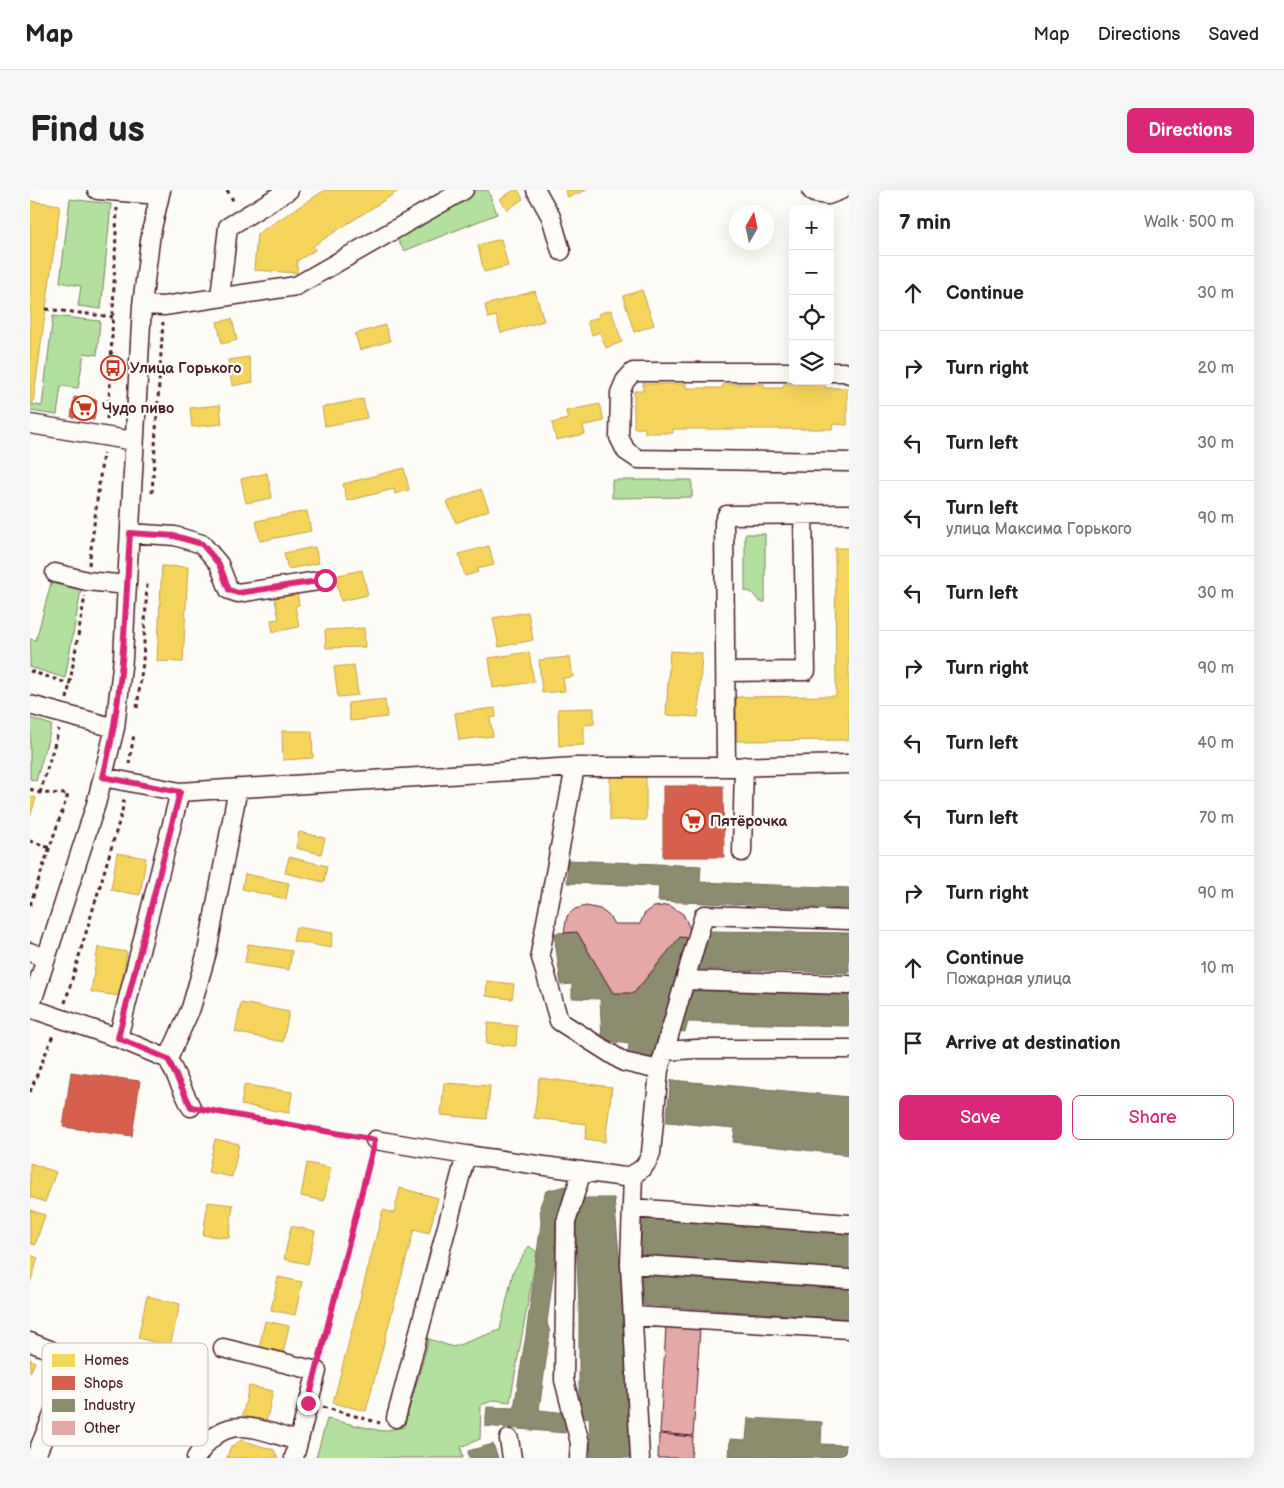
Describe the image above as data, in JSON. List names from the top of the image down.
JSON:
{
  "places": {
    "bus stop": ["Улица Горького"],
    "supermarket": ["Чудо пиво", "Пятёрочка"]
  },
  "legend": [
    "Homes",
    "Shops",
    "Industry",
    "Other"
  ],
  "north": "top",
  "page": {
    "header": "Map",
    "nav": ["Map", "Directions", "Saved"],
    "buttons": [
      "Directions",
      ["Save", "Share"]
    ],
    "title": "Find us",
    "heading": ["7 min", "Walk · 500 m"],
    "map_buttons": ["+", "−"],
    "list": [
      ["Continue", "30 m"],
      ["Turn right", "20 m"],
      ["Turn left", "30 m"],
      ["Turn left", "улица Максима Горького", "90 m"],
      ["Turn left", "30 m"],
      ["Turn right", "90 m"],
      ["Turn left", "40 m"],
      ["Turn left", "70 m"],
      ["Turn right", "90 m"],
      ["Continue", "Пожарная улица", "10 m"],
      "Arrive at destination"
    ]
  }
}
